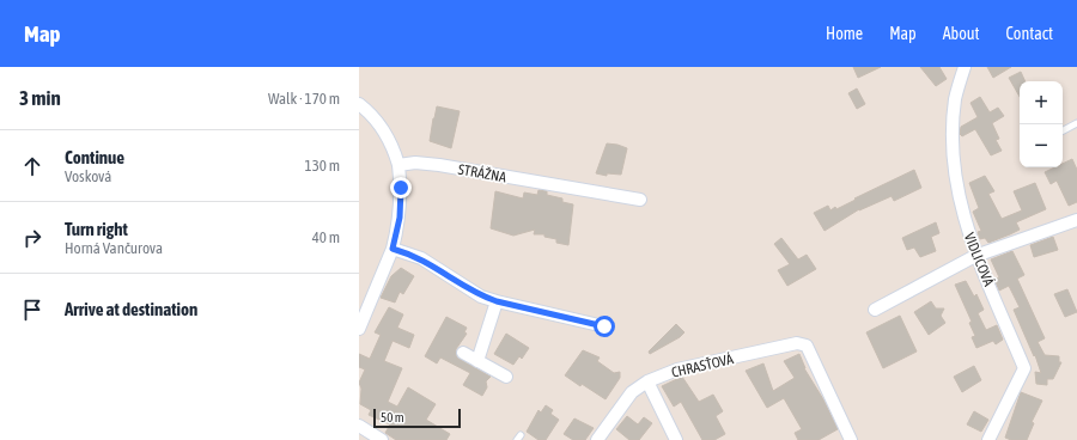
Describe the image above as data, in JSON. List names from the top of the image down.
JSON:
{
  "streets": {
    "street": ["STRÁŽNA", "VIDLICOVÁ", "CHRASŤOVÁ"]
  },
  "scale_bar": "50 m",
  "page": {
    "header": "Map",
    "nav": [
      "Home",
      "Map",
      "About",
      "Contact"
    ],
    "heading": ["3 min", "Walk · 170 m"],
    "map_buttons": ["+", "−"],
    "list": [
      ["Continue", "Vosková", "130 m"],
      ["Turn right", "Horná Vančurova", "40 m"],
      "Arrive at destination"
    ],
    "scale": "50 m"
  }
}
